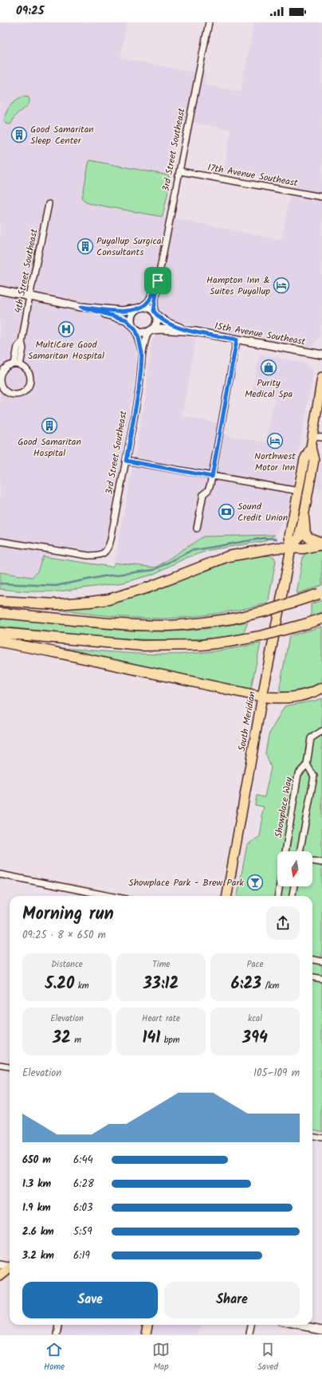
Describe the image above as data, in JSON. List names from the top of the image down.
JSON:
{
  "streets": {
    "main road": ["South Meridian"],
    "street": [
      "3rd Street Southeast",
      "17th Avenue Southeast",
      "4th Street Southeast",
      "15th Avenue Southeast",
      "Showplace Way"
    ]
  },
  "crossings": [
    ["3rd Street Southeast", "17th Avenue Southeast"],
    ["3rd Street Southeast", "15th Avenue Southeast"]
  ],
  "places": {
    "building": ["Good Samaritan Sleep Center", "Puyallup Surgical Consultants", "Good Samaritan Hospital"],
    "hotel": ["Hampton Inn & Suites Puyallup", "Northwest Motor Inn"],
    "hospital": ["MultiCare Good Samaritan Hospital"],
    "shop": ["Purity Medical Spa"],
    "bank": ["Sound Credit Union"],
    "bar": ["Showplace Park - Brew Park"]
  },
  "north": "bottom",
  "page": {
    "status": "09:25",
    "heading": ["Morning run", "09:25 · 8 × 650 m"],
    "stats": [
      ["Distance", "5.20 km"],
      ["Time", "33:12"],
      ["Pace", "6:23 /km"],
      ["Elevation", "32 m"],
      ["Heart rate", "141 bpm"],
      ["kcal", "394"]
    ],
    "chart": ["Elevation", "105–109 m"],
    "list": [
      {
        "name": "650 m",
        "note": "6:44"
      },
      {
        "name": "1.3 km",
        "note": "6:28"
      },
      {
        "name": "1.9 km",
        "note": "6:03"
      },
      {
        "name": "2.6 km",
        "note": "5:59"
      },
      {
        "name": "3.2 km",
        "note": "6:19"
      }
    ],
    "buttons": ["Save", "Share"],
    "tabs": ["Home", "Map", "Saved"]
  }
}
